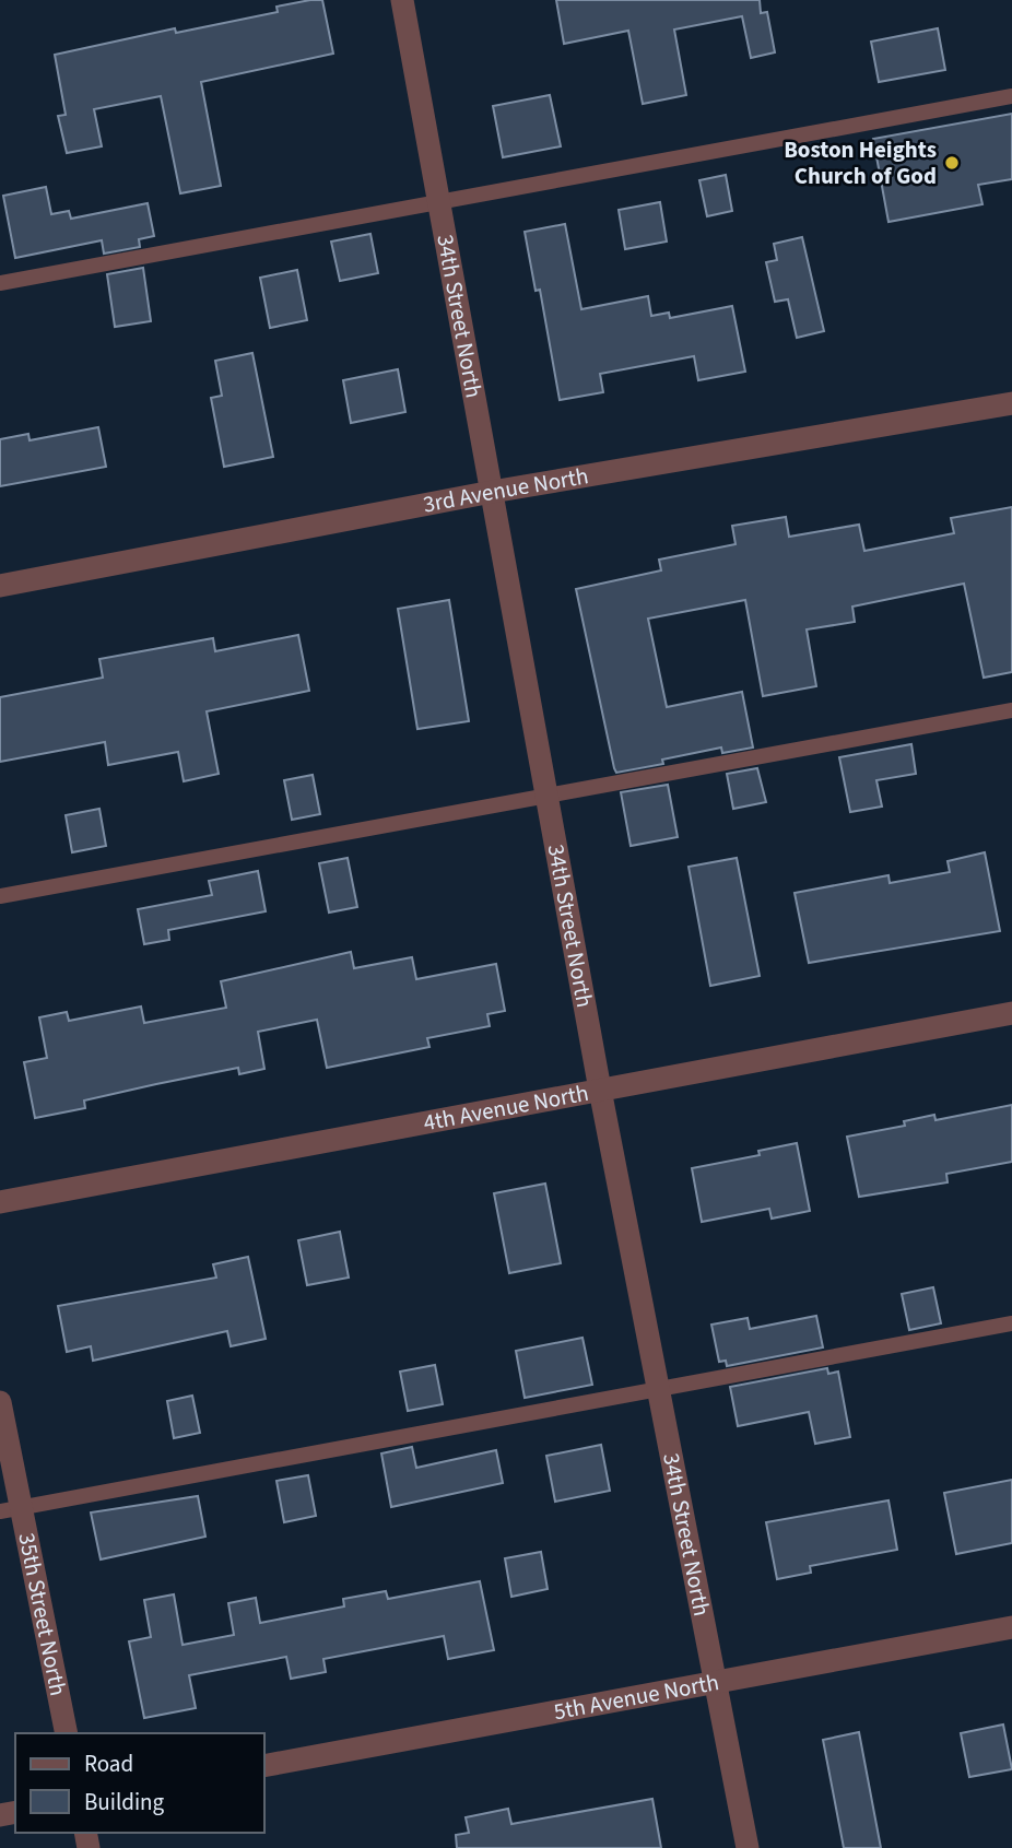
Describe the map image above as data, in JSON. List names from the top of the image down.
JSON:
{
  "streets": {
    "street": [
      "34th Street North",
      "3rd Avenue North",
      "4th Avenue North",
      "35th Street North",
      "5th Avenue North"
    ]
  },
  "crossings": [
    ["34th Street North", "3rd Avenue North"],
    ["34th Street North", "4th Avenue North"],
    ["34th Street North", "5th Avenue North"]
  ],
  "places": ["Boston Heights Church of God"],
  "legend": ["Road", "Building"]
}
